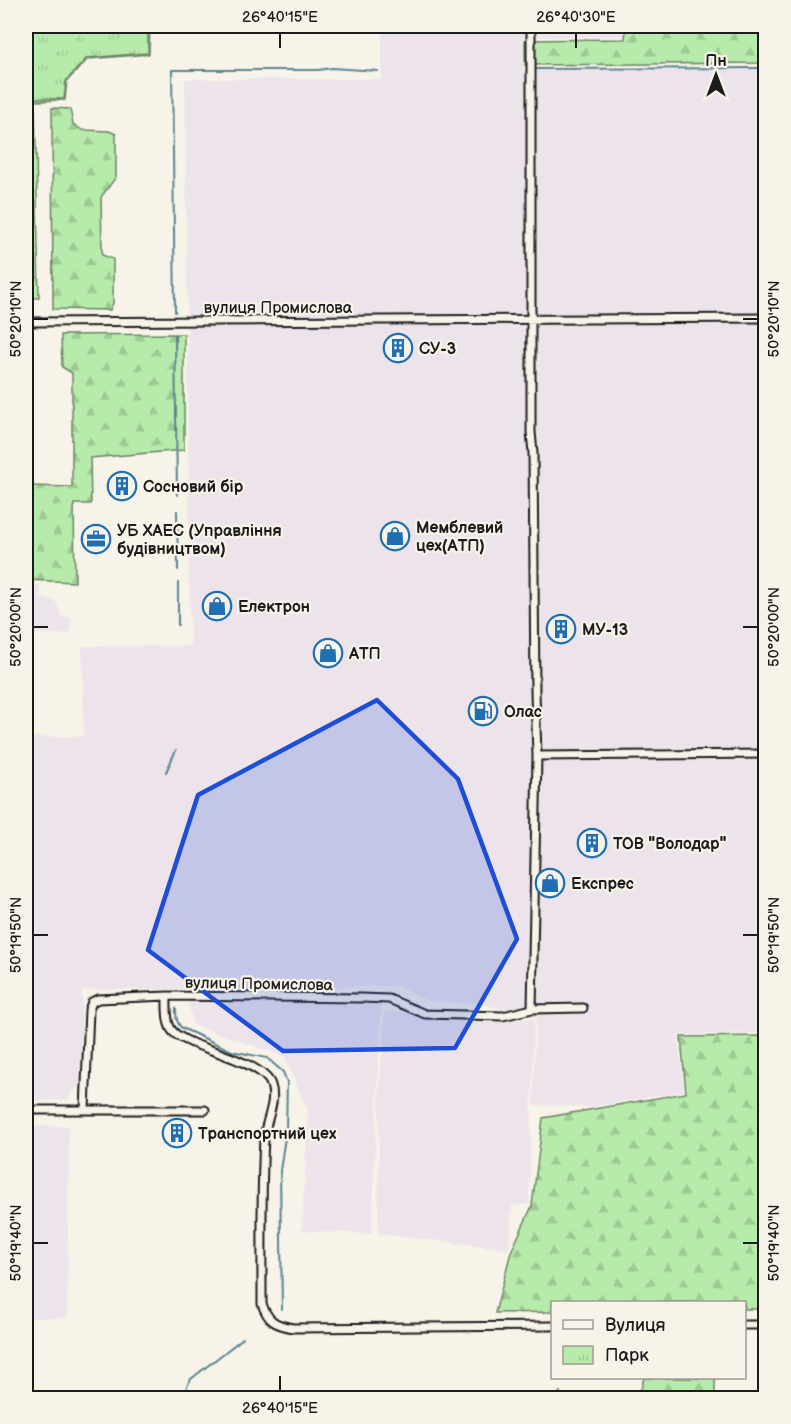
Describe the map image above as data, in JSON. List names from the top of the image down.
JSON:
{
  "streets": {
    "street": ["вулиця Промислова"]
  },
  "places": {
    "building": [
      "СУ-3",
      "Сосновий бір",
      "МУ-13",
      "ТОВ \"Володар\"",
      "Транспортний цех"
    ],
    "shop": [
      "Мемблевий цех(АТП)",
      "Електрон",
      "АТП",
      "Експрес"
    ],
    "office": ["УБ ХАЕС (Управління будівництвом)"],
    "fuel station": ["Олас"]
  },
  "legend": ["Вулиця", "Парк"],
  "north": "top",
  "coordinates": [
    "26°40'15\"E",
    "26°40'30\"E",
    "50°20'10\"N",
    "50°20'00\"N",
    "50°19'50\"N",
    "50°19'40\"N"
  ]
}
